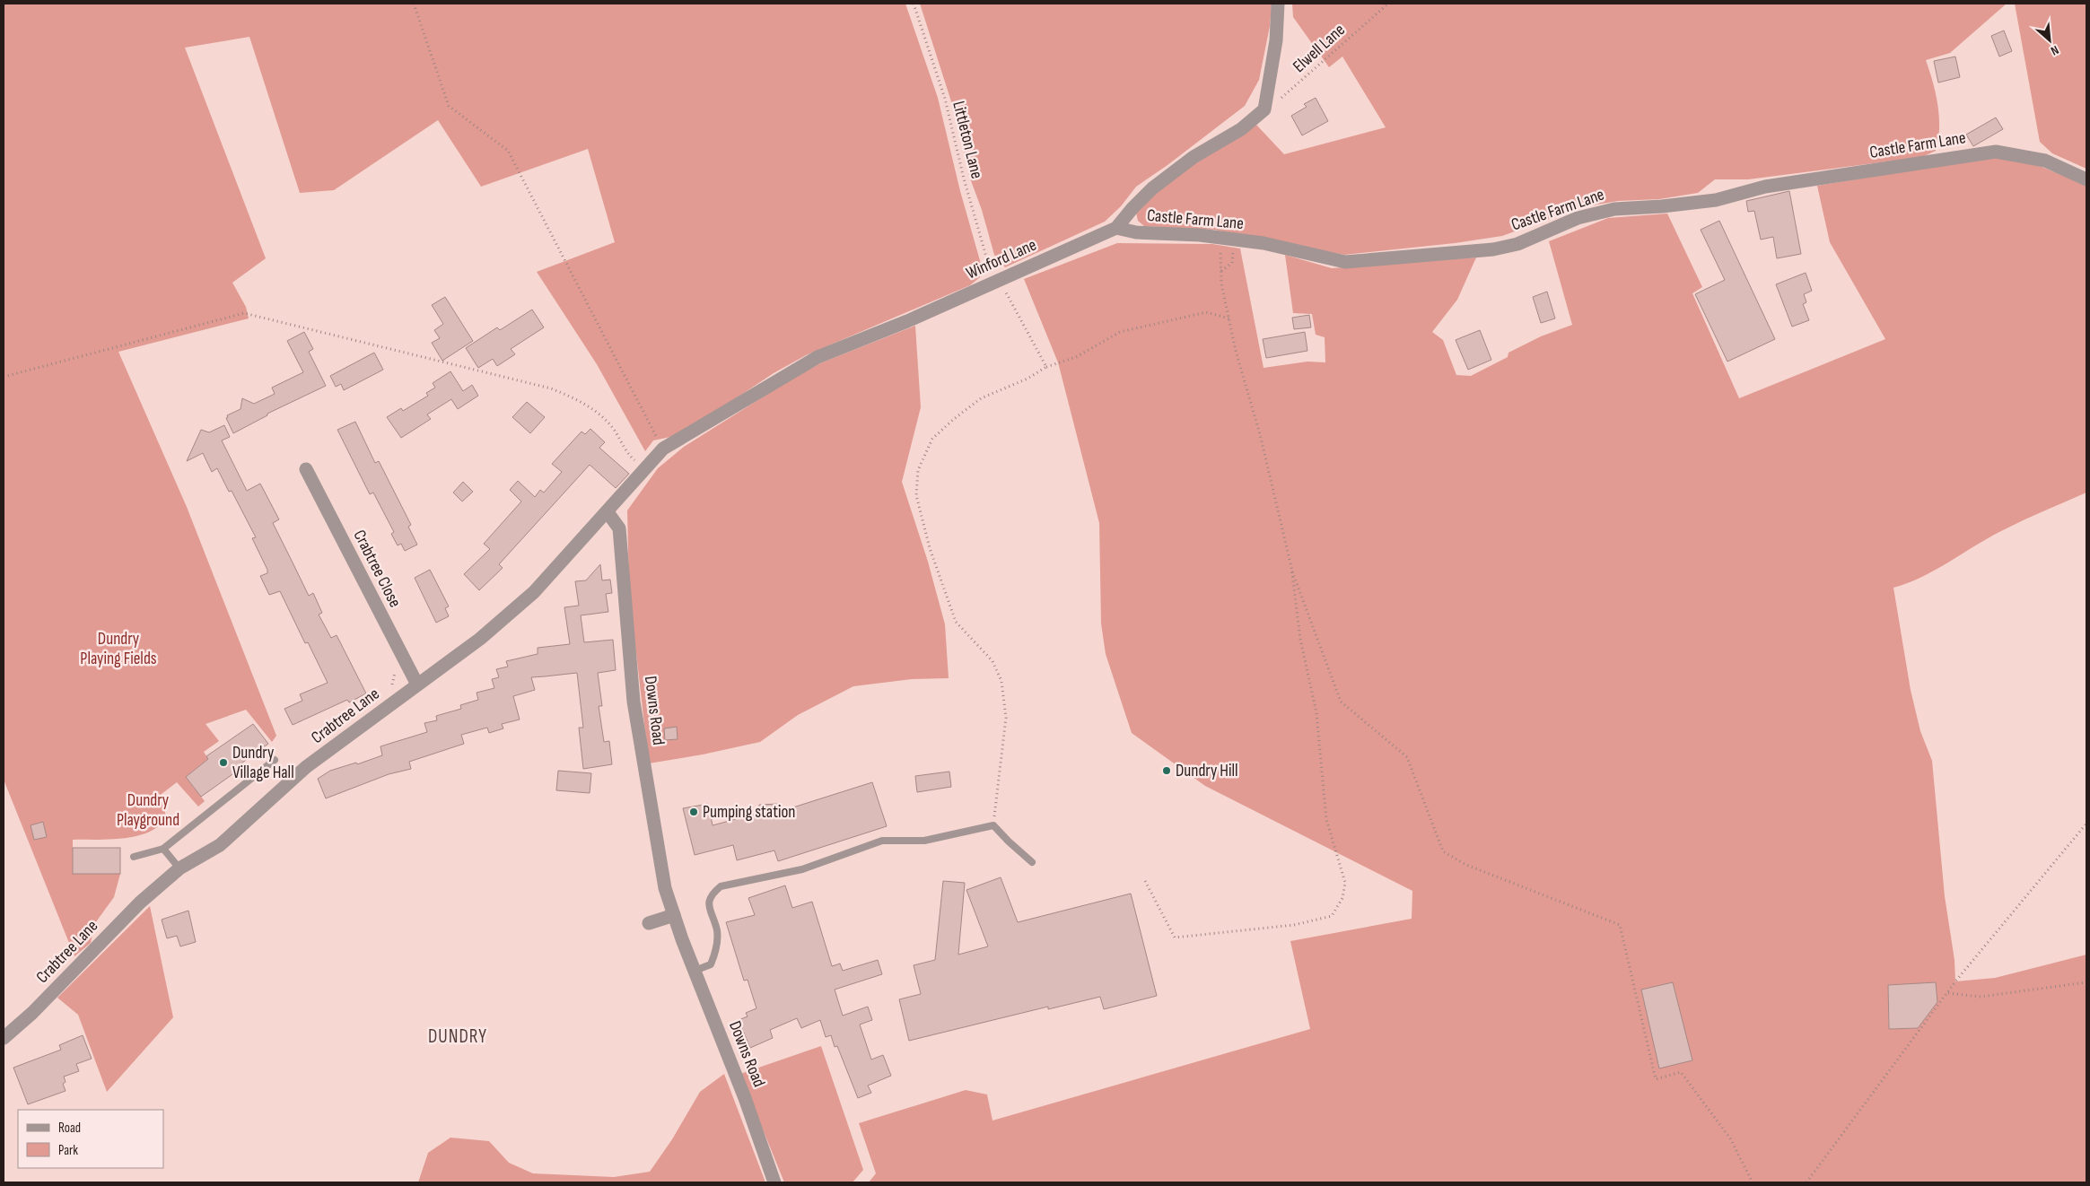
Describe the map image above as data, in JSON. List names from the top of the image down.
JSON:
{
  "streets": {
    "street": [
      "Castle Farm Lane",
      "Winford Lane",
      "Crabtree Close",
      "Downs Road",
      "Crabtree Lane"
    ],
    "path": ["Elwell Lane", "Littleton Lane"]
  },
  "crossings": [
    ["Elwell Lane", "Winford Lane"],
    ["Littleton Lane", "Winford Lane"],
    ["Castle Farm Lane", "Winford Lane"],
    ["Winford Lane", "Crabtree Lane"],
    ["Crabtree Close", "Crabtree Lane"],
    ["Downs Road", "Crabtree Lane"]
  ],
  "districts": ["DUNDRY"],
  "parks": ["Dundry Playing Fields", "Dundry Playground"],
  "places": ["Dundry Village Hall", "Dundry Hill", "Pumping station"],
  "legend": ["Road", "Park"],
  "north": "bottom right"
}
